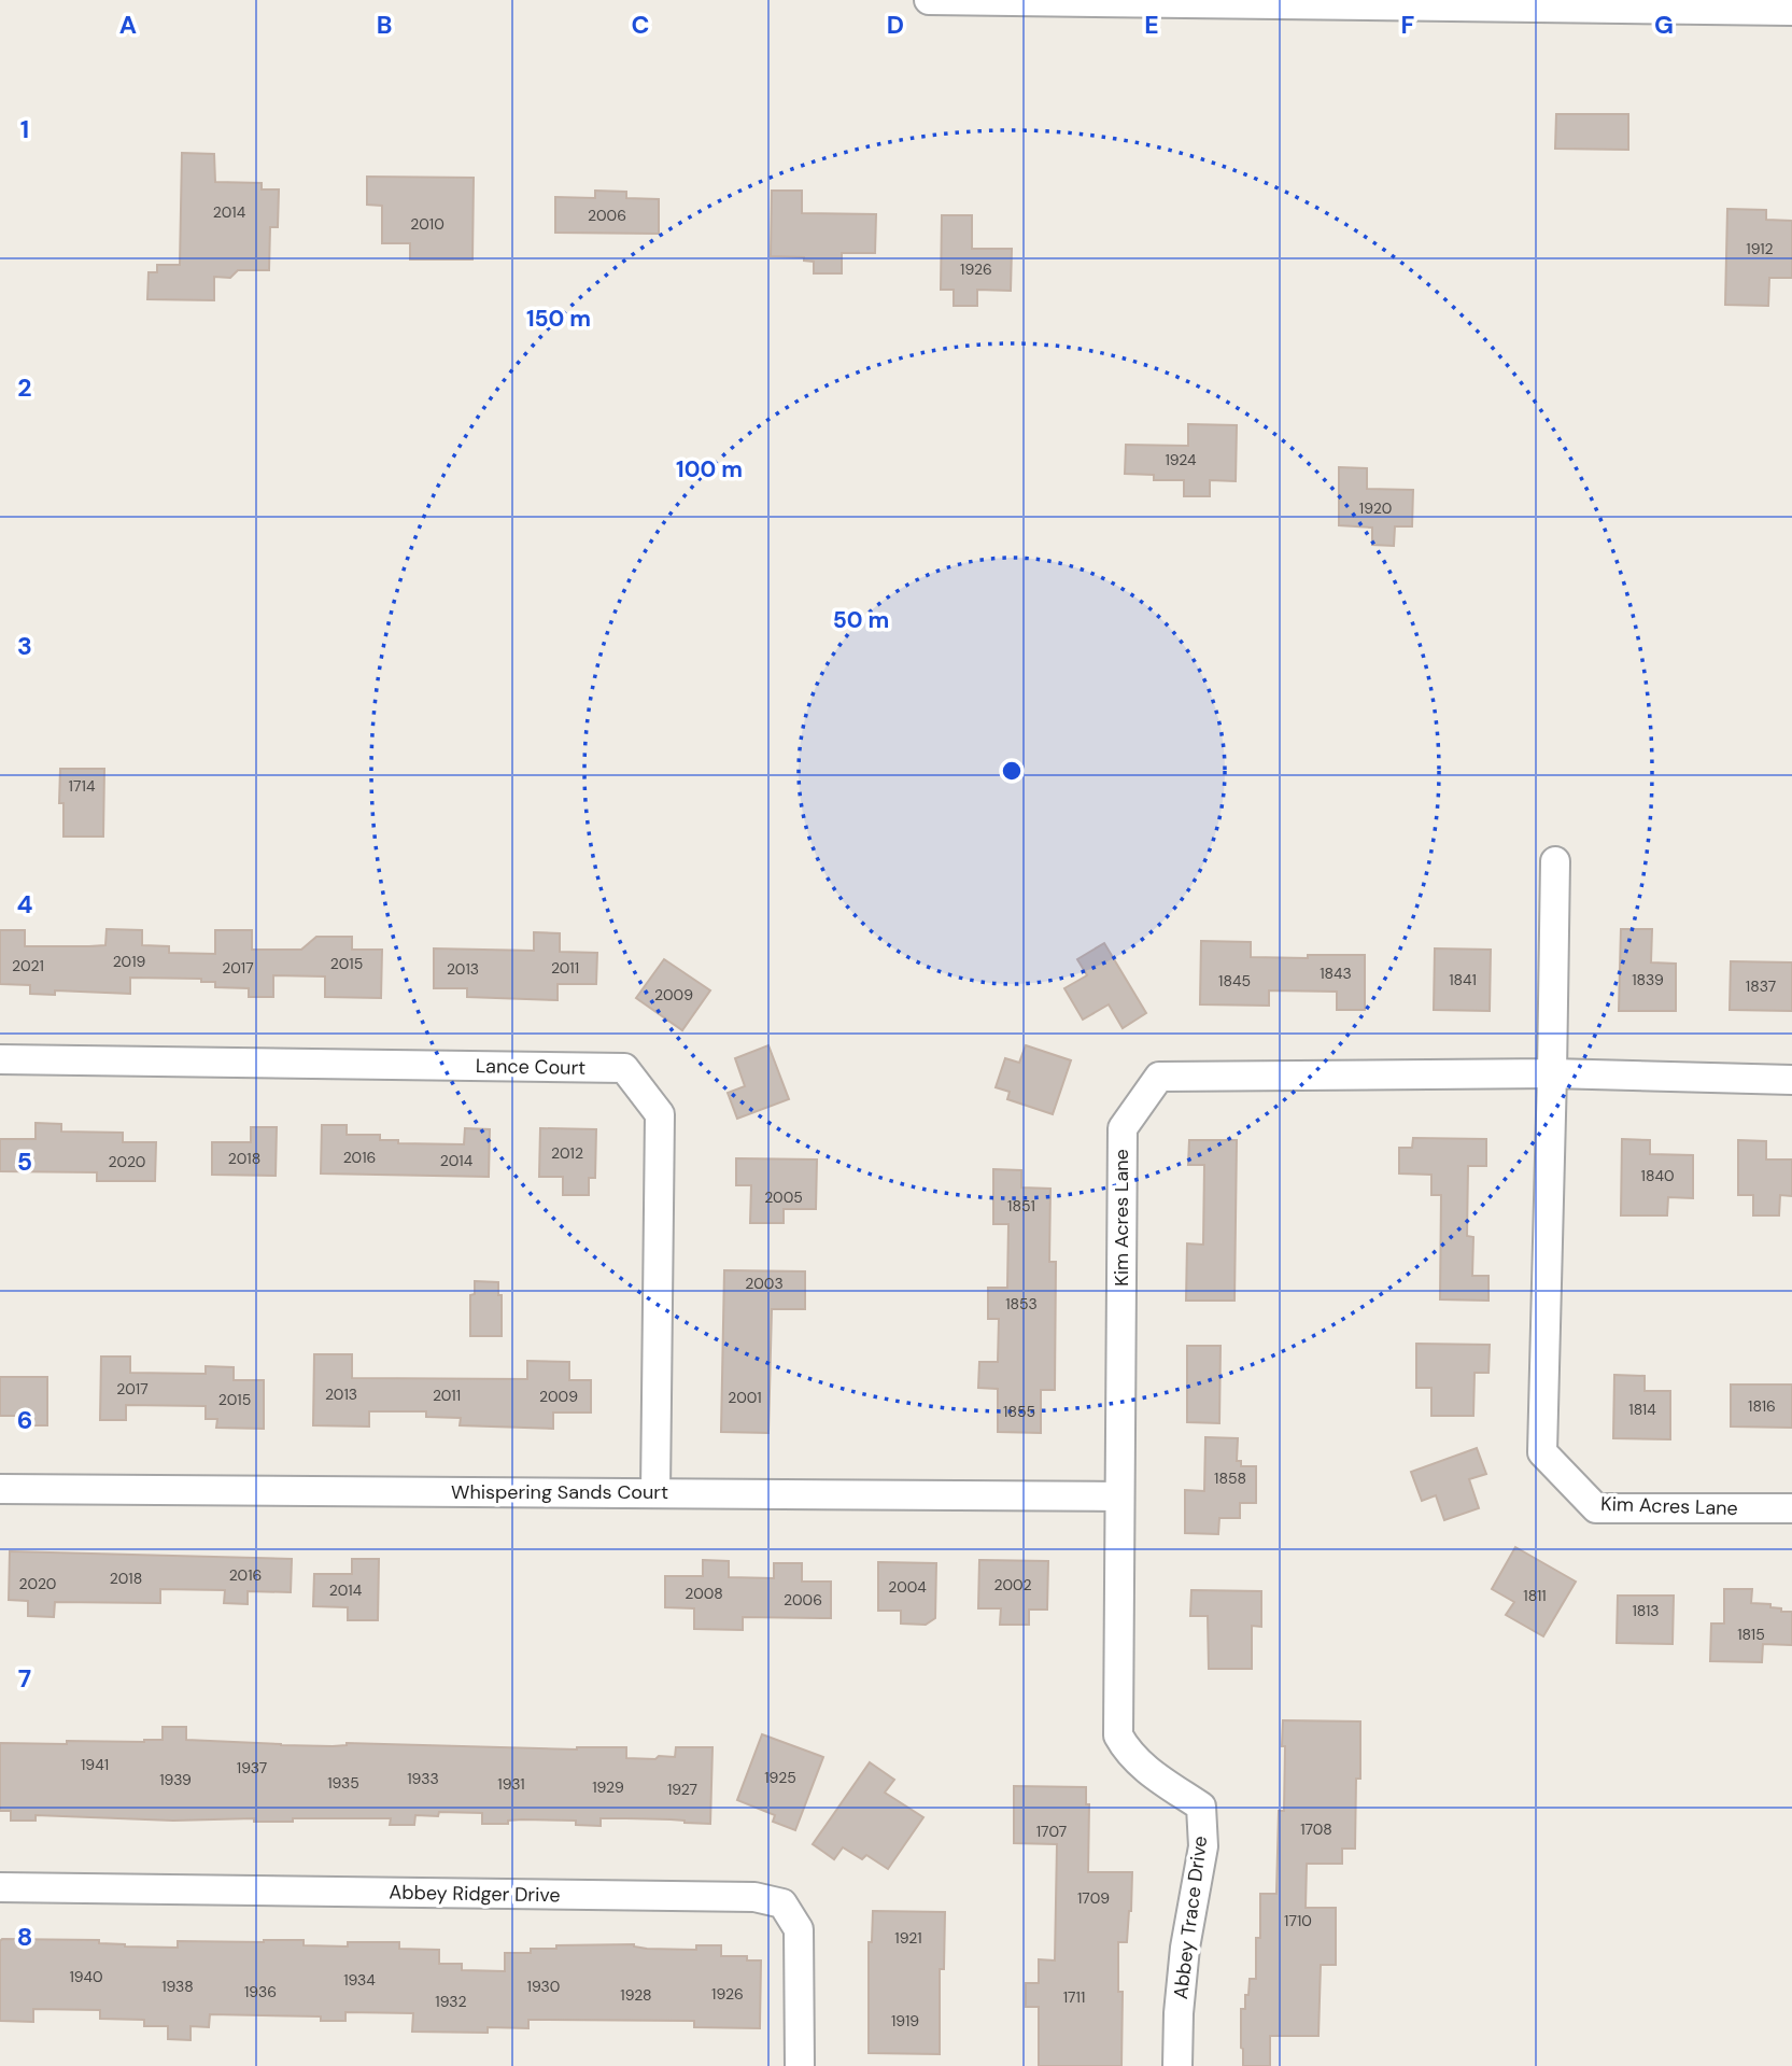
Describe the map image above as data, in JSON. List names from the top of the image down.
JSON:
{
  "streets": {
    "street": [
      "Lance Court",
      "Kim Acres Lane",
      "Whispering Sands Court",
      "Abbey Ridger Drive",
      "Abbey Trace Drive"
    ]
  },
  "crossings": [
    ["Lance Court", "Whispering Sands Court"],
    ["Kim Acres Lane", "Whispering Sands Court"],
    ["Kim Acres Lane", "Abbey Trace Drive"]
  ],
  "house_numbers": [
    "2014",
    "2006",
    "2010",
    "1912",
    "1926",
    "1924",
    "1920",
    "1714",
    "2019",
    "2015",
    "2021",
    "2017",
    "2011",
    "2013",
    "1843",
    "1841",
    "1839",
    "1845",
    "1837",
    "2009",
    "2012",
    "2016",
    "2018",
    "2014",
    "2020",
    "1840",
    "2005",
    "1851",
    "2003",
    "1853",
    "2017",
    "2013",
    "2011",
    "2009",
    "2001",
    "2015",
    "1816",
    "1814",
    "1855",
    "1858",
    "2016",
    "2018",
    "2020",
    "2002",
    "2004",
    "2014",
    "2008",
    "1811",
    "2006",
    "1813",
    "1815",
    "1941",
    "1937",
    "1925",
    "1933",
    "1939",
    "1935",
    "1931",
    "1929",
    "1927",
    "1708",
    "1707",
    "1709",
    "1710",
    "1921",
    "1940",
    "1934",
    "1938",
    "1930",
    "1936",
    "1926",
    "1928",
    "1711",
    "1932",
    "1919"
  ],
  "grid": {
    "columns": [
      "A",
      "B",
      "C",
      "D",
      "E",
      "F",
      "G"
    ],
    "rows": [
      "1",
      "2",
      "3",
      "4",
      "5",
      "6",
      "7",
      "8"
    ]
  },
  "rings": ["150 m", "100 m", "50 m"]
}
